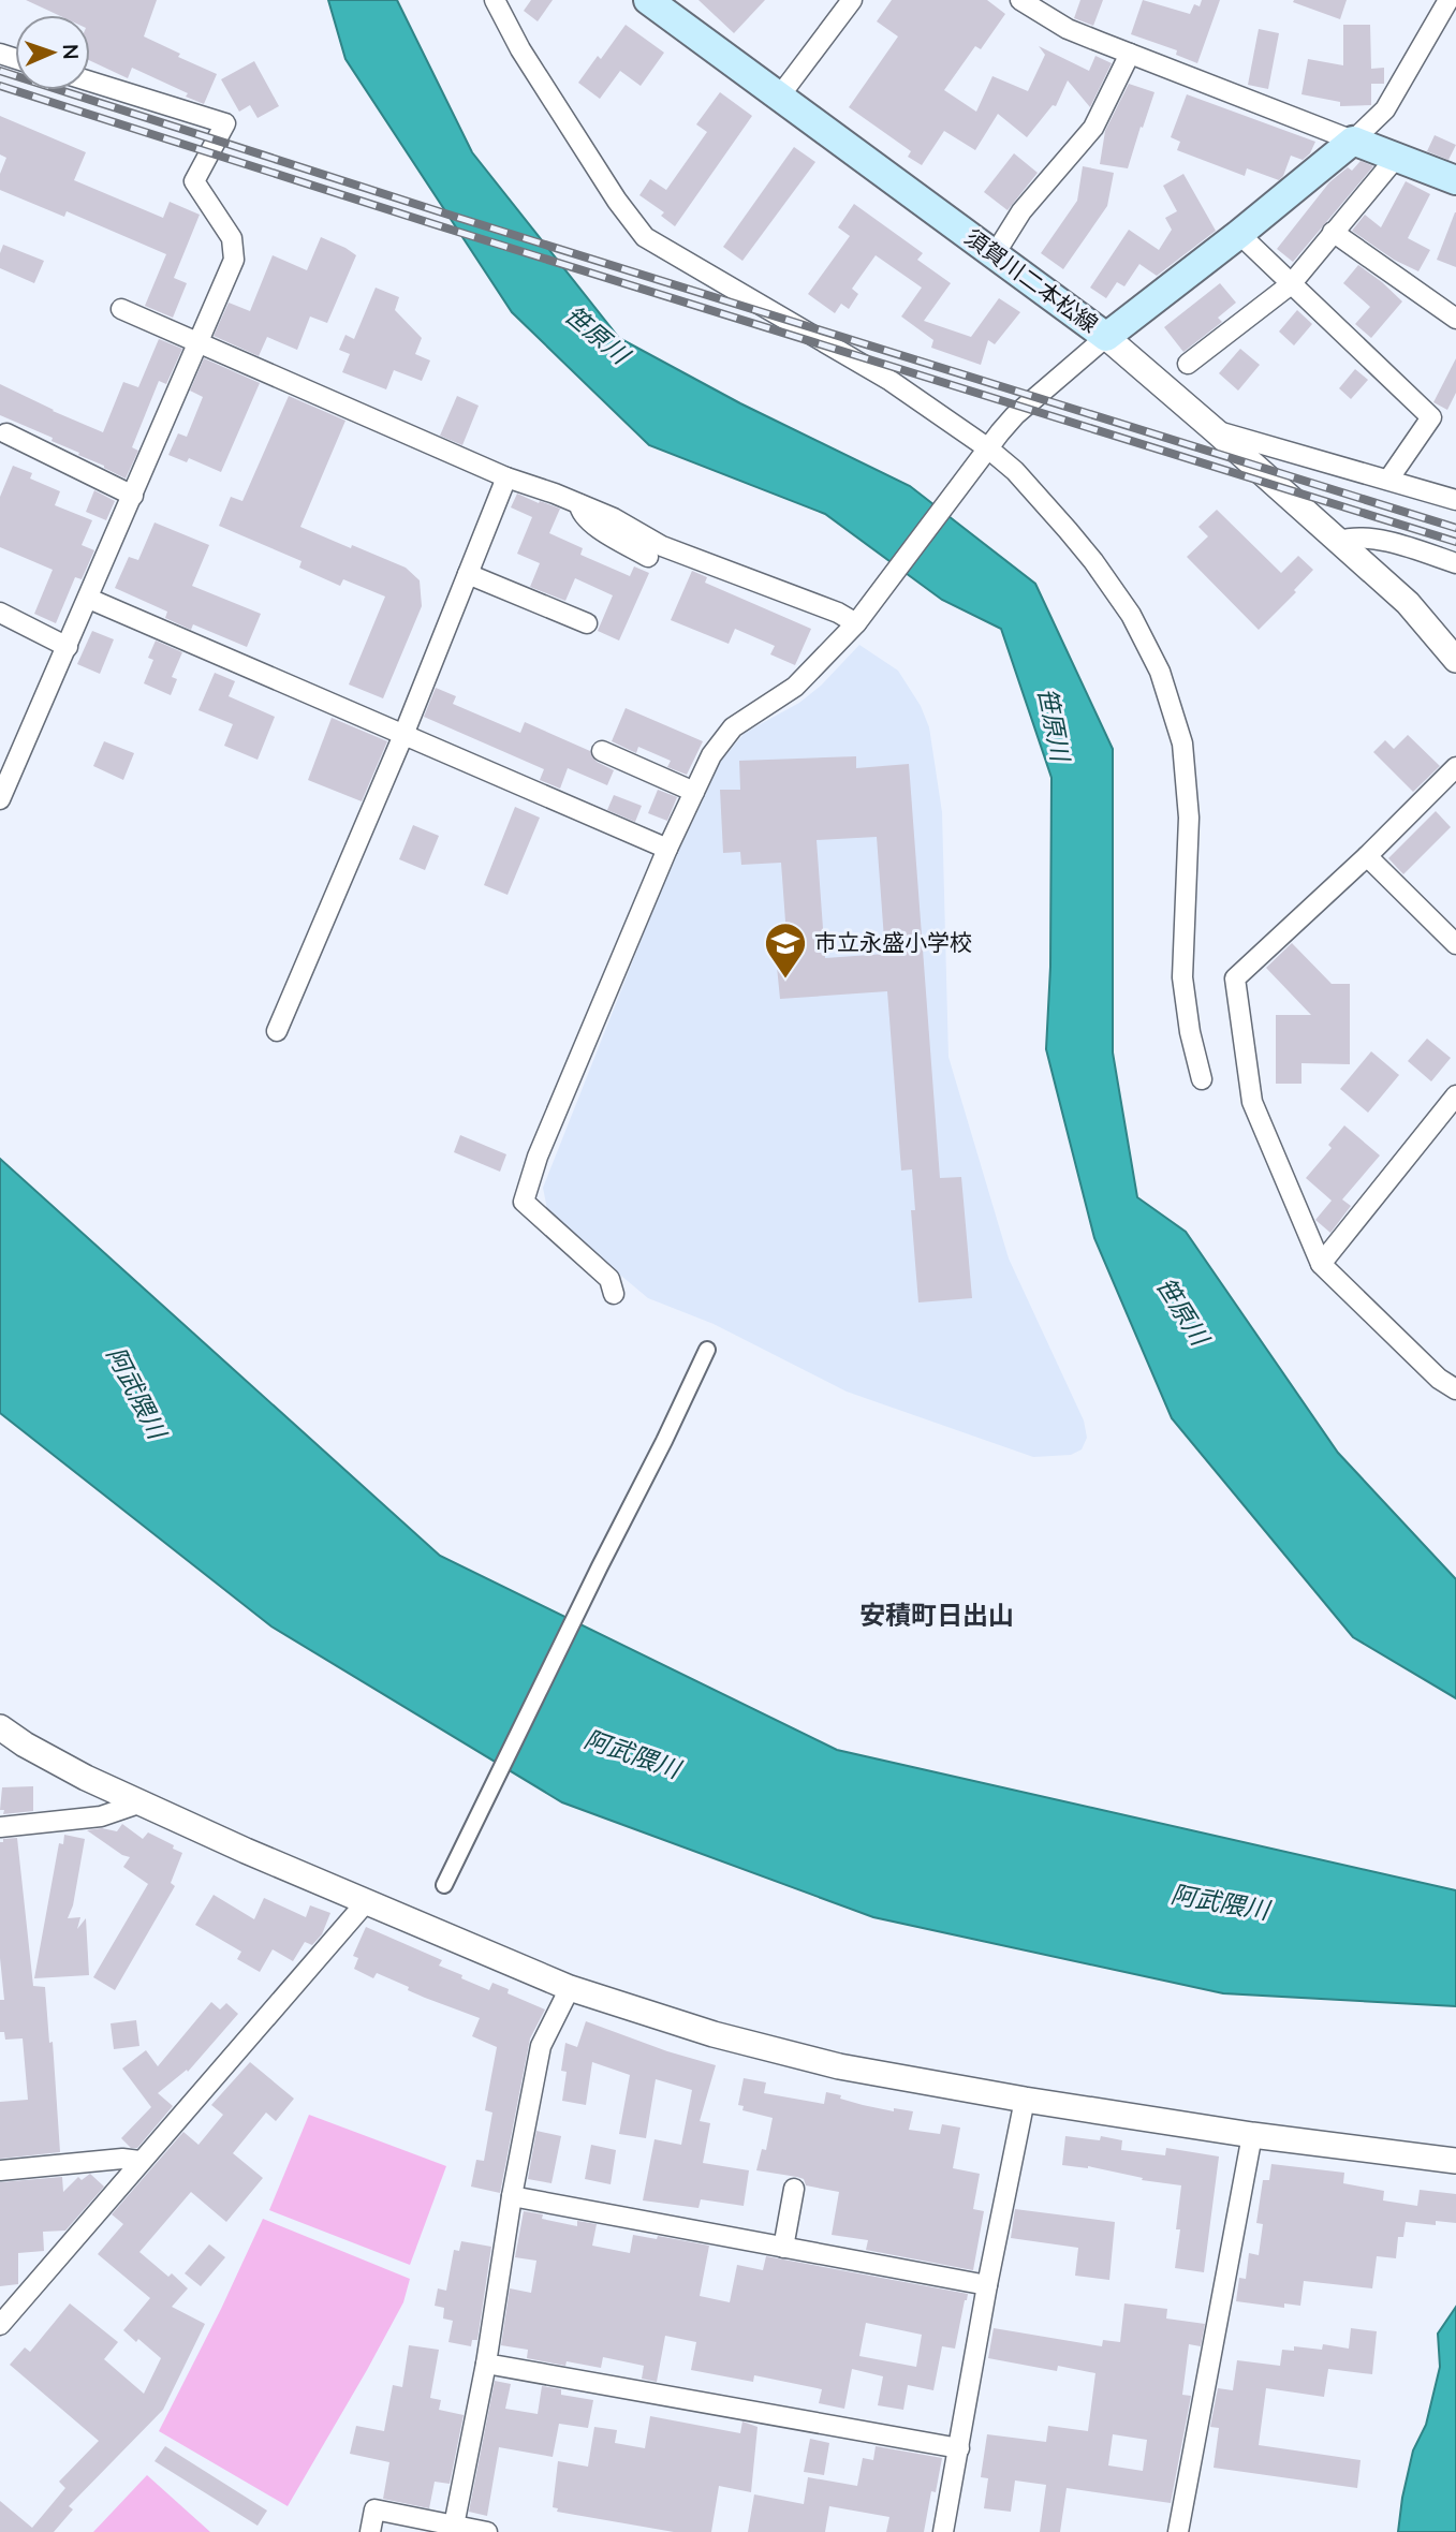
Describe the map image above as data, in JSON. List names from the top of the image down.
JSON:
{
  "streets": {
    "main road": ["須賀川二本松線"]
  },
  "districts": ["安積町日出山"],
  "water": ["笹原川", "阿武隈川"],
  "places": {
    "school or university": ["市立永盛小学校"]
  },
  "north": "right"
}
